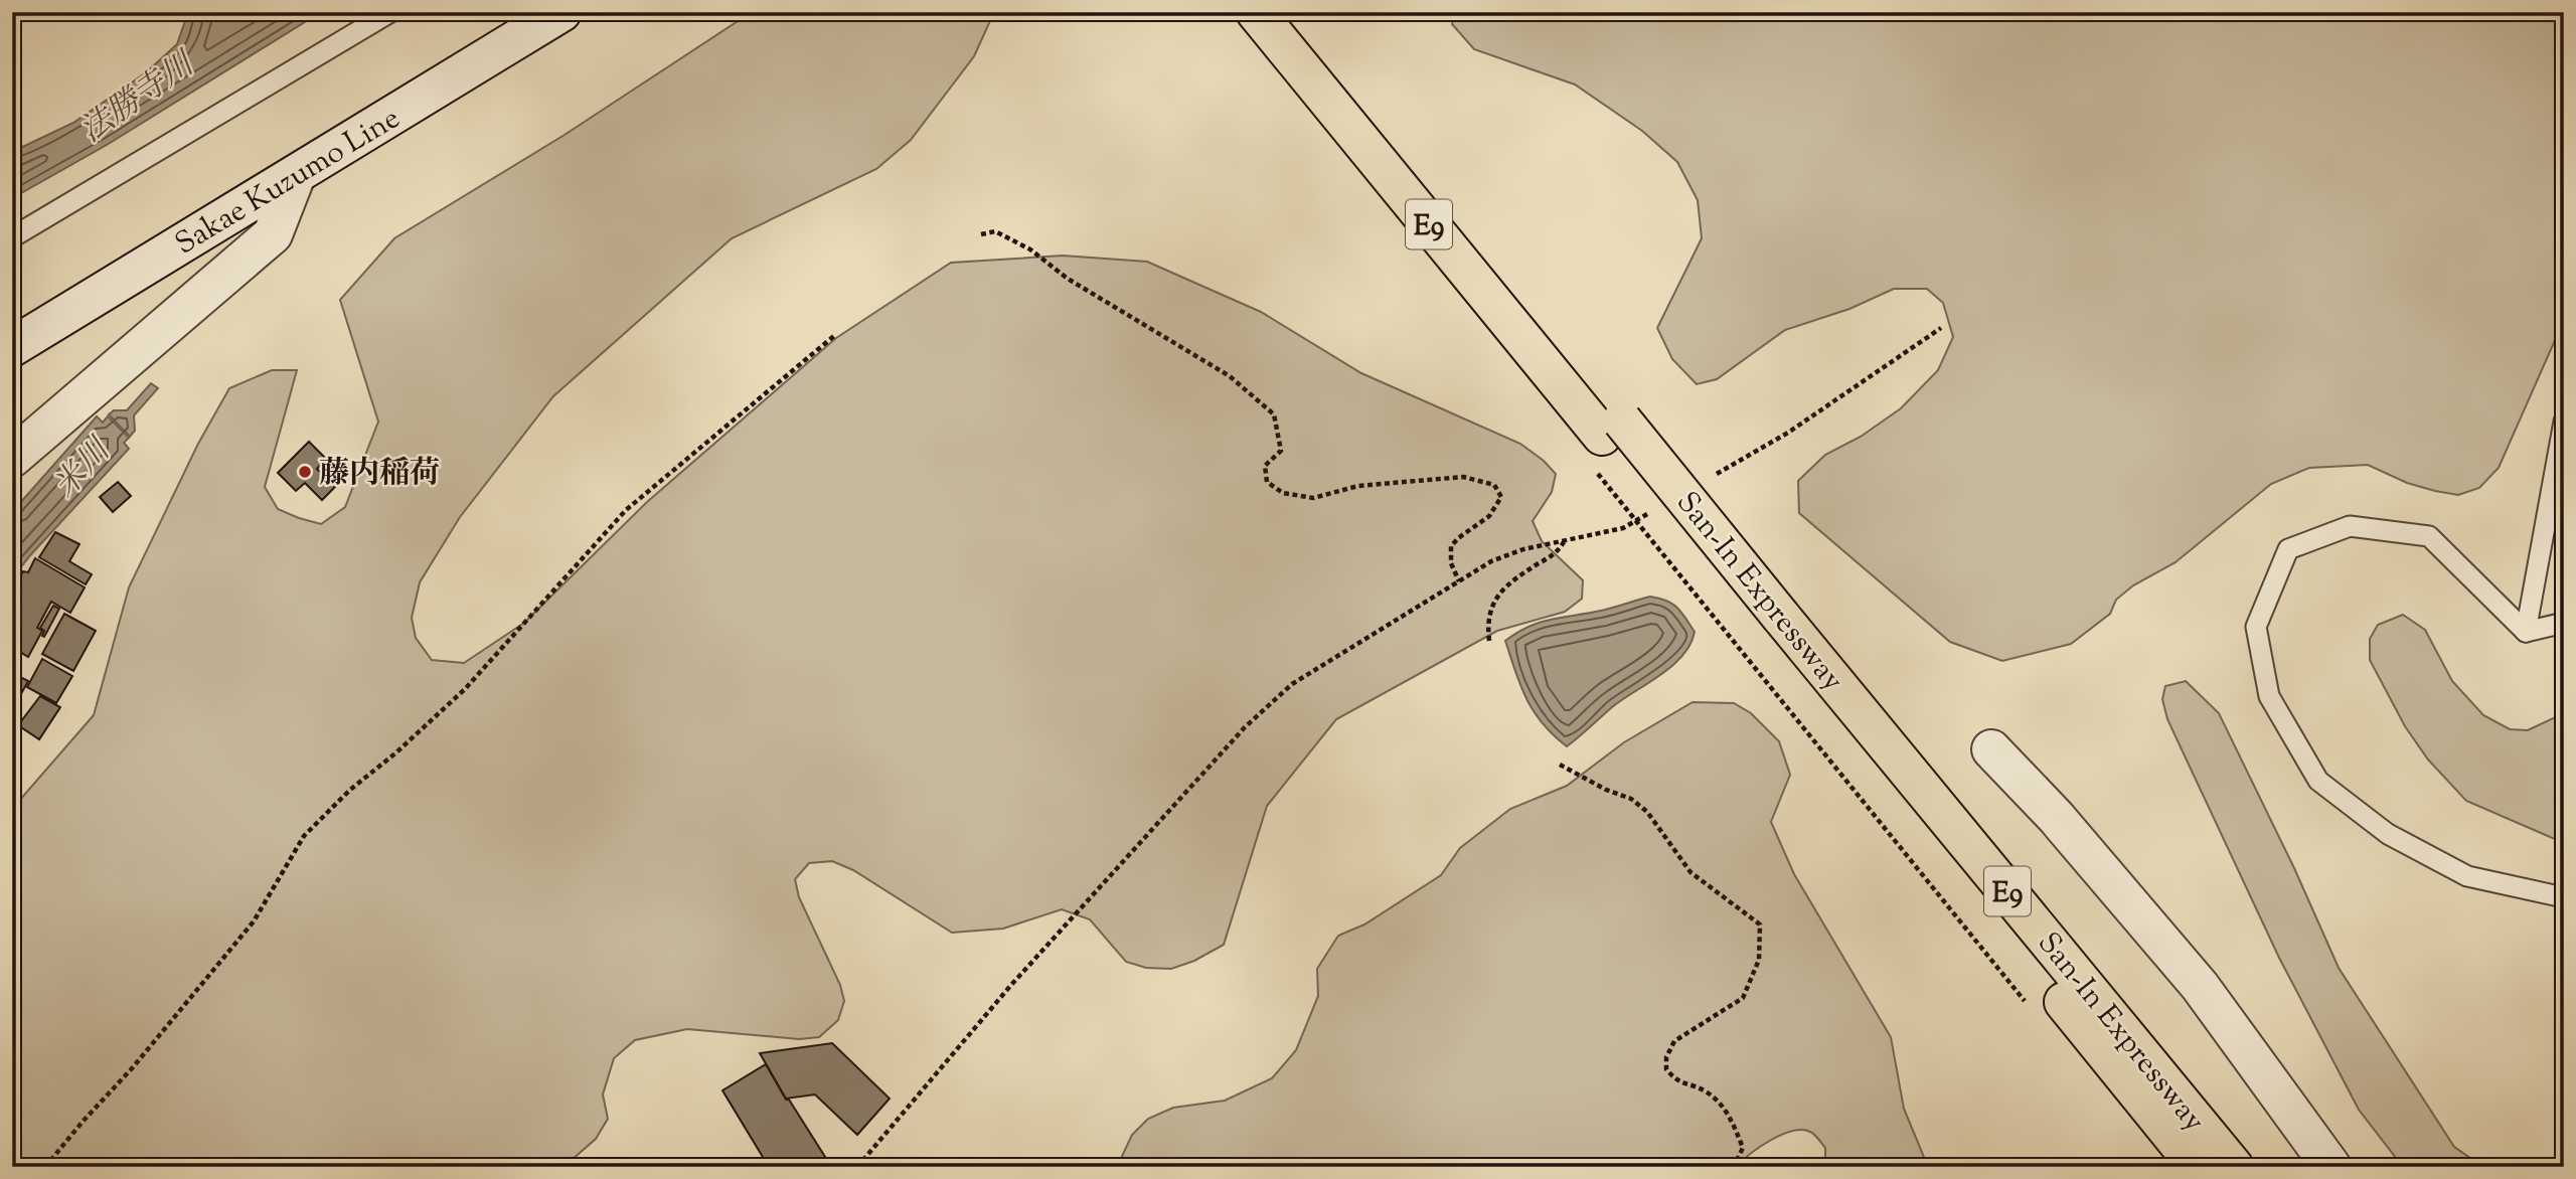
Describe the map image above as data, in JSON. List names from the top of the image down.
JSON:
{
  "streets": {
    "highway": ["E9", "San-In Expressway"],
    "street": ["Sakae Kuzumo Line"]
  },
  "water": ["法勝寺川", "米川"],
  "places": ["藤内稲荷"]
}
